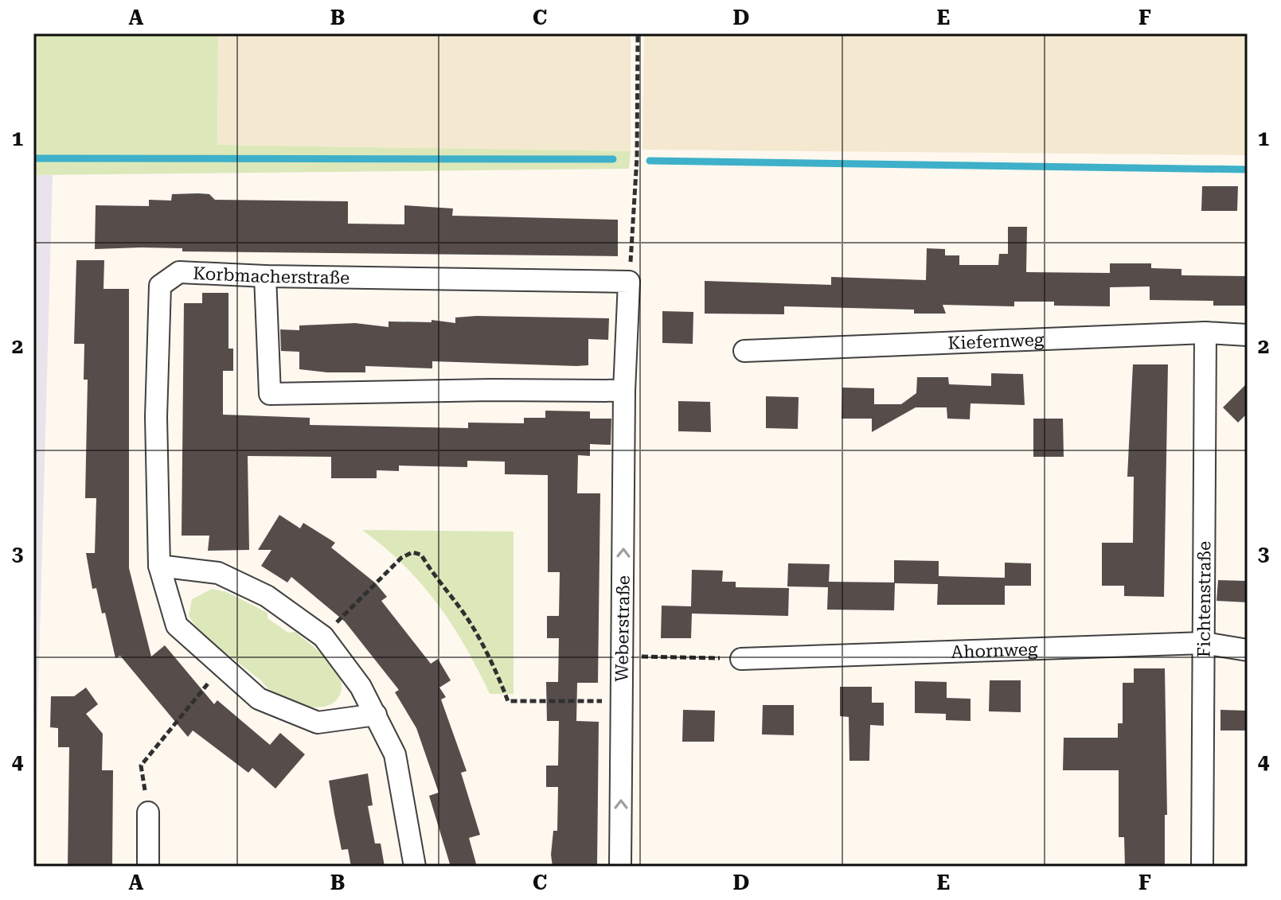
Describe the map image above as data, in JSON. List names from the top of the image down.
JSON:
{
  "streets": {
    "street": [
      "Korbmacherstraße",
      "Kiefernweg",
      "Fichtenstraße",
      "Weberstraße",
      "Ahornweg"
    ]
  },
  "crossings": [
    ["Korbmacherstraße", "Weberstraße"],
    ["Kiefernweg", "Fichtenstraße"],
    ["Fichtenstraße", "Ahornweg"]
  ],
  "one_way": ["Weberstraße"],
  "grid": {
    "columns": [
      "A",
      "B",
      "C",
      "D",
      "E",
      "F"
    ],
    "rows": [
      "1",
      "2",
      "3",
      "4"
    ]
  }
}
